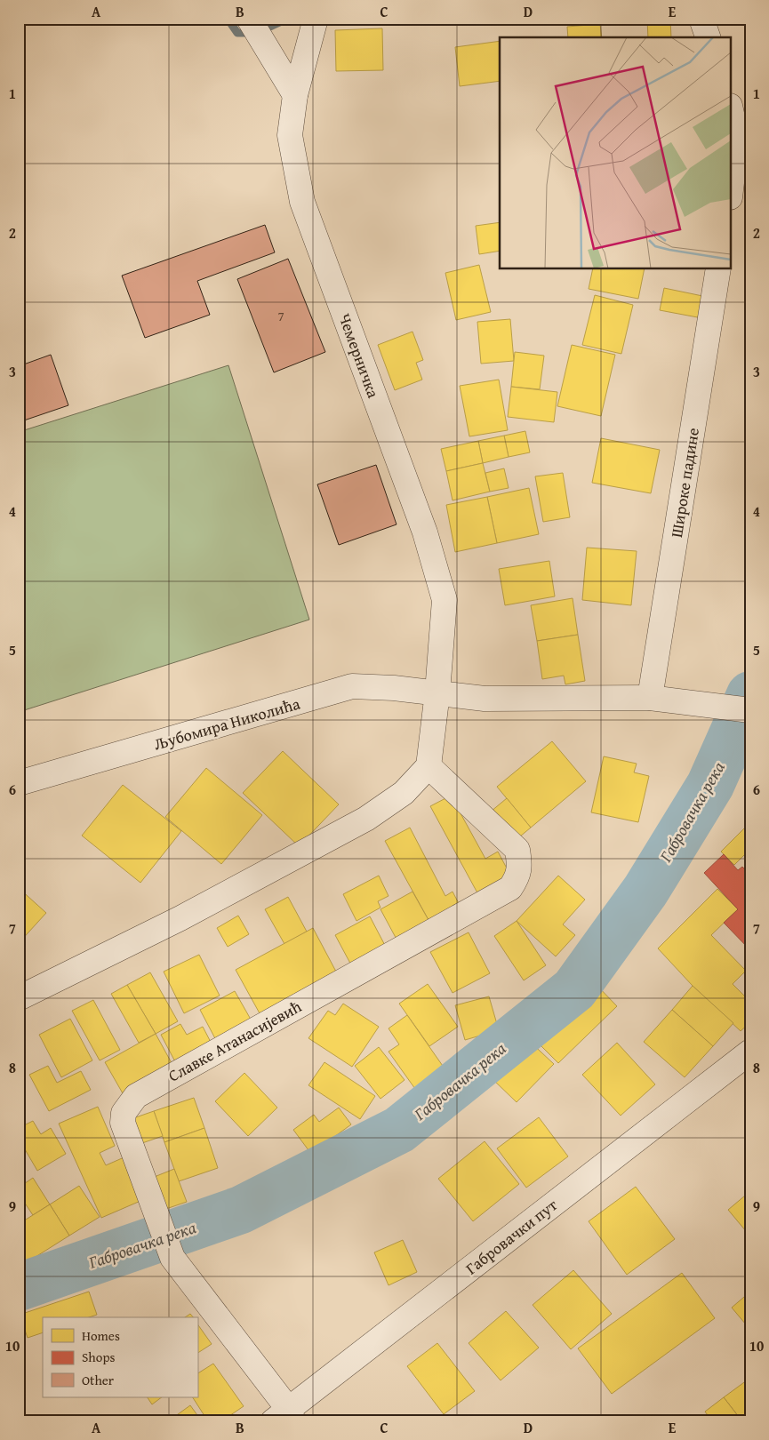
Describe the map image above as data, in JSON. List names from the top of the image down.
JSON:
{
  "streets": {
    "street": [
      "Чемерничка",
      "Широке падине",
      "Љубомира Николића",
      "Славке Атанасијевић",
      "Габровачки пут"
    ]
  },
  "crossings": [
    ["Чемерничка", "Љубомира Николића"],
    ["Славке Атанасијевић", "Габровачки пут"]
  ],
  "water": ["Габровачка река"],
  "house_numbers": ["7"],
  "legend": ["Homes", "Shops", "Other"],
  "grid": {
    "columns": [
      "A",
      "B",
      "C",
      "D",
      "E"
    ],
    "rows": [
      "1",
      "2",
      "3",
      "4",
      "5",
      "6",
      "7",
      "8",
      "9",
      "10"
    ]
  }
}
